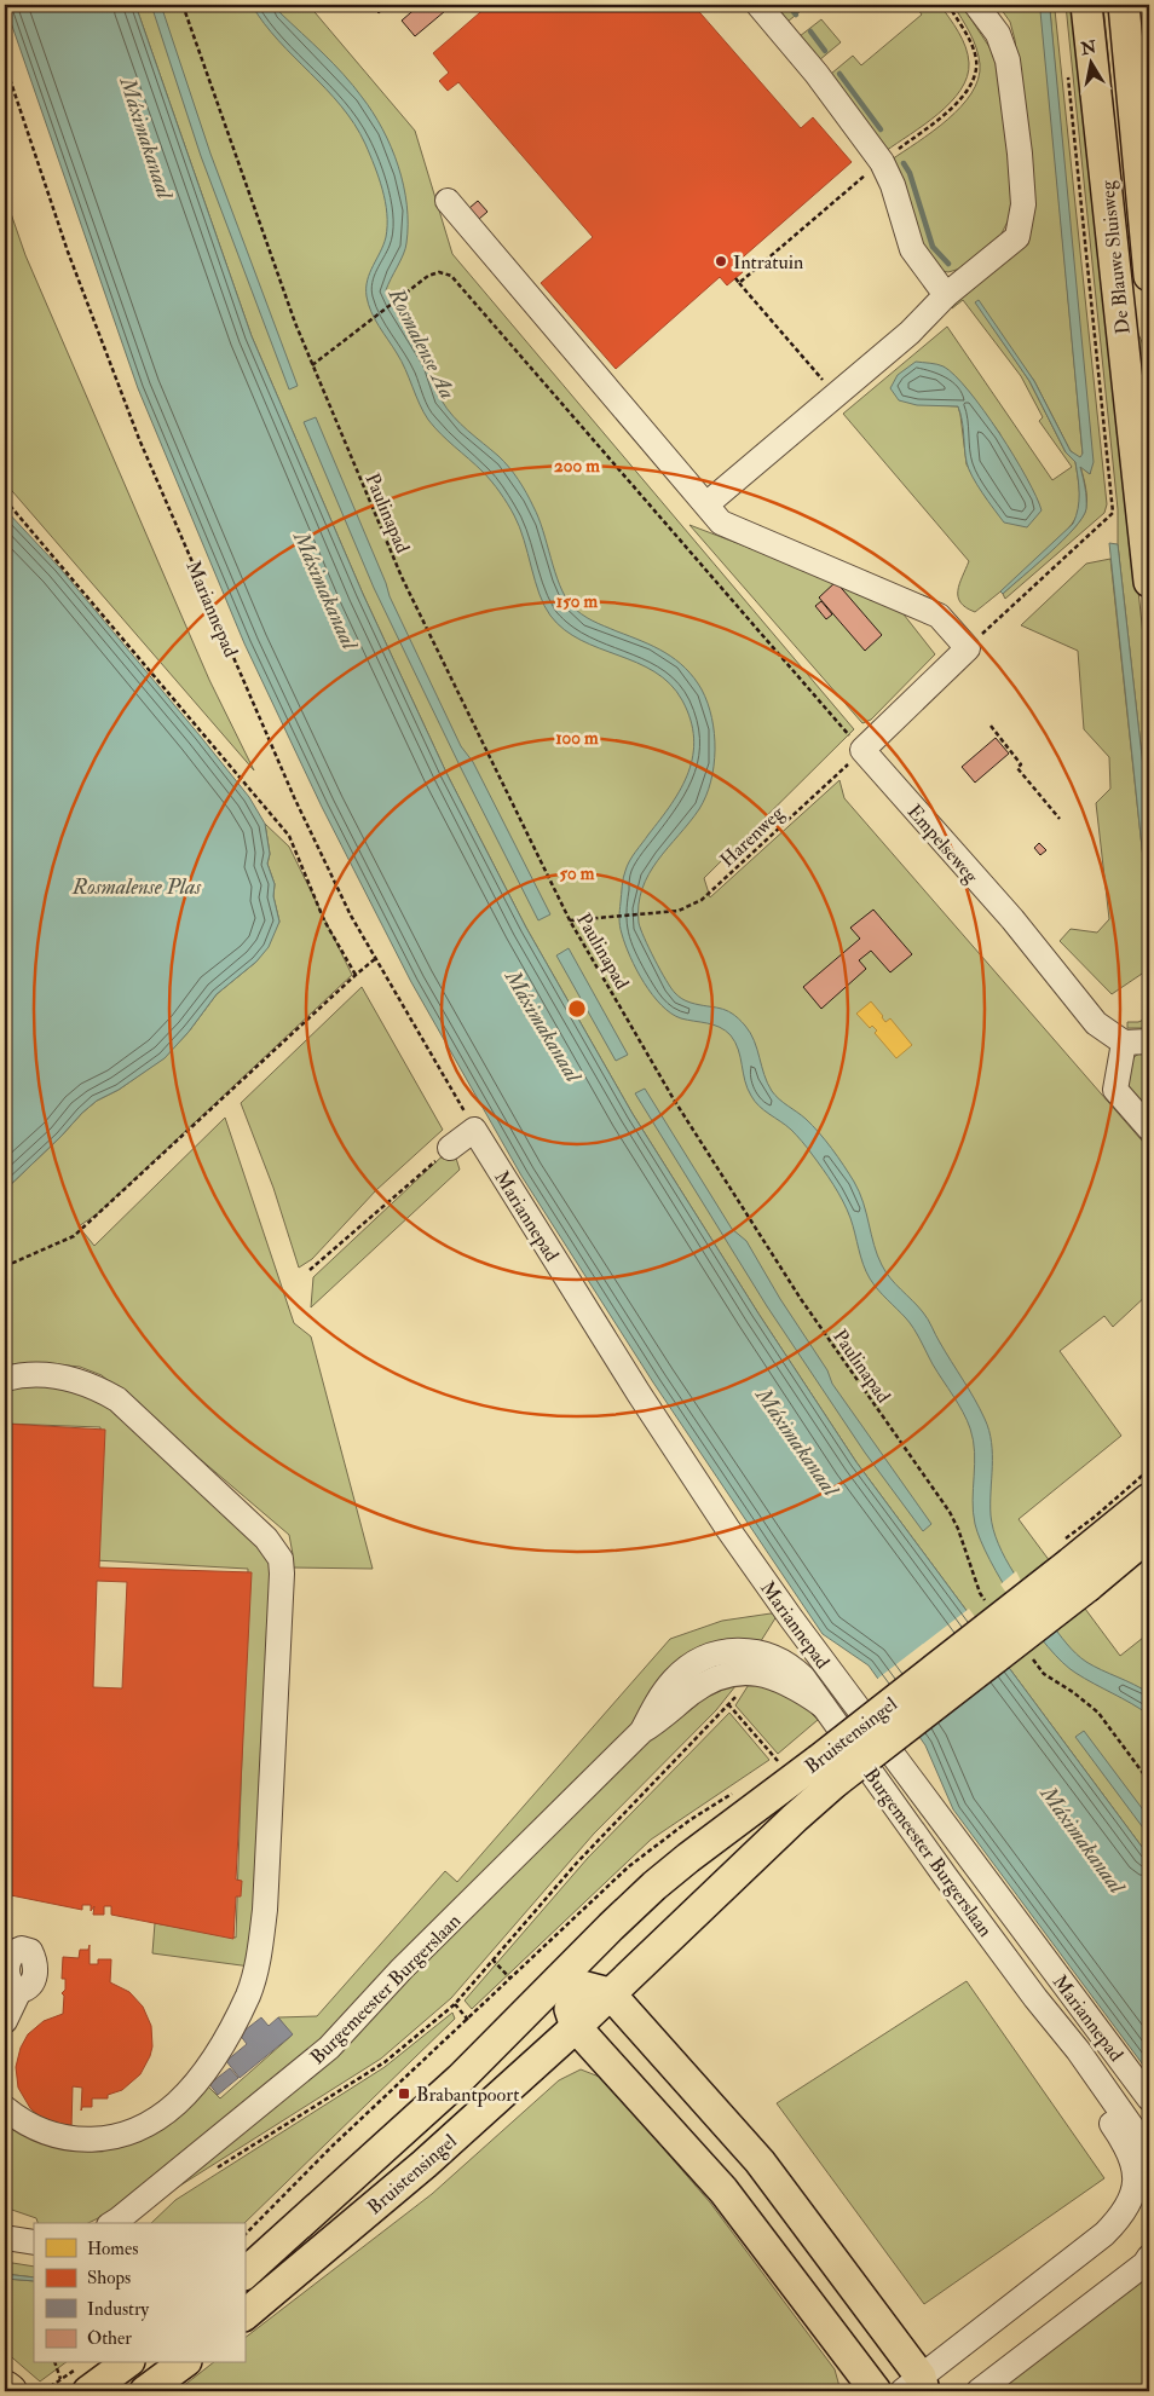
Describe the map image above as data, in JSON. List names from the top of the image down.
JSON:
{
  "streets": {
    "main road": ["De Blauwe Sluisweg", "Bruistensingel"],
    "street": ["Mariannepad", "Empelseweg", "Burgemeester Burgerslaan"],
    "path": ["Paulinapad", "Harenweg"]
  },
  "crossings": [
    ["Paulinapad", "Harenweg"],
    ["Harenweg", "Empelseweg"]
  ],
  "water": ["Máximakanaal", "Rosmalense Aa", "Rosmalense Plas"],
  "places": {
    "other": ["Intratuin"],
    "transit": ["Brabantpoort"]
  },
  "legend": [
    "Homes",
    "Shops",
    "Industry",
    "Other"
  ],
  "north": "top",
  "rings": [
    "200 m",
    "150 m",
    "100 m",
    "50 m"
  ]
}
